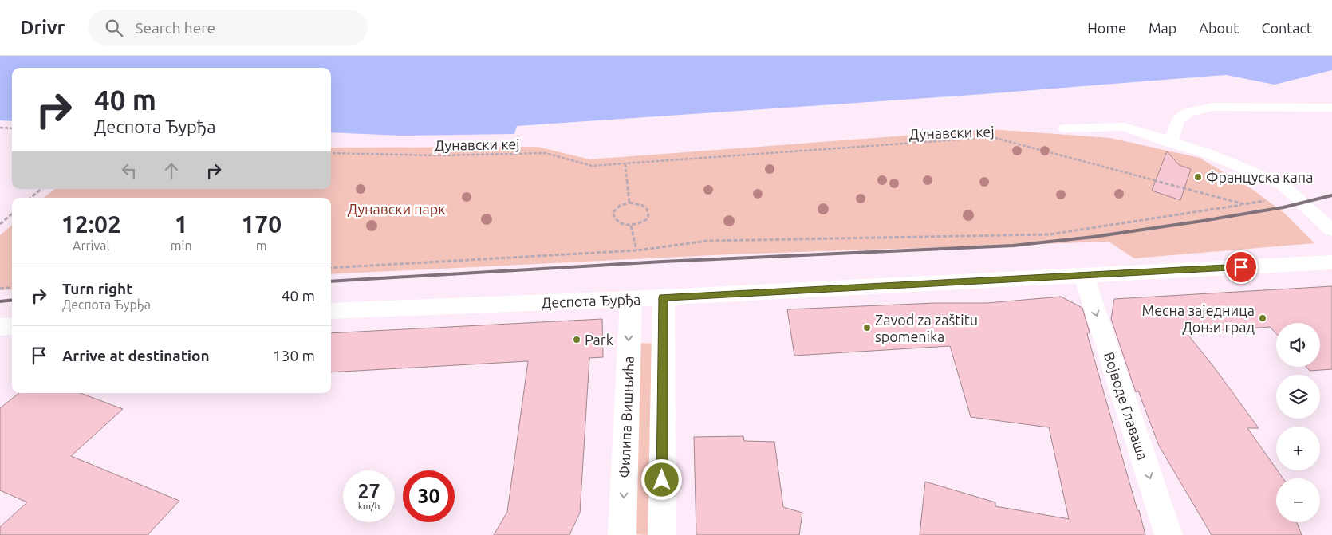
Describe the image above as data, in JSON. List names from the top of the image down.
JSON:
{
  "streets": {
    "street": ["Деспота Ђурђа", "Војводе Главаша", "Филипа Вишњића"],
    "path": ["Дунавски кеј"]
  },
  "crossings": [
    ["Деспота Ђурђа", "Војводе Главаша"],
    ["Деспота Ђурђа", "Филипа Вишњића"]
  ],
  "one_way": ["Војводе Главаша"],
  "parks": ["Дунавски парк"],
  "places": [
    "Француска капа",
    "Месна заједница Доњи град",
    "Zavod za zaštitu spomenika",
    "Park"
  ],
  "page": {
    "header": "Drivr",
    "search": "Search here",
    "nav": [
      "Home",
      "Map",
      "About",
      "Contact"
    ],
    "turn": ["40 m", "Деспота Ђурђа"],
    "eta": [
      "12:02",
      "Arrival",
      "1",
      "min",
      "170",
      "m"
    ],
    "list": [
      {
        "name": "Turn right",
        "note": "Деспота Ђурђа",
        "value": "40 m"
      },
      {
        "name": "Arrive at destination",
        "value": "130 m"
      }
    ],
    "map_buttons": ["+", "−"],
    "speed": "27 km/h",
    "limit": "30"
  }
}
